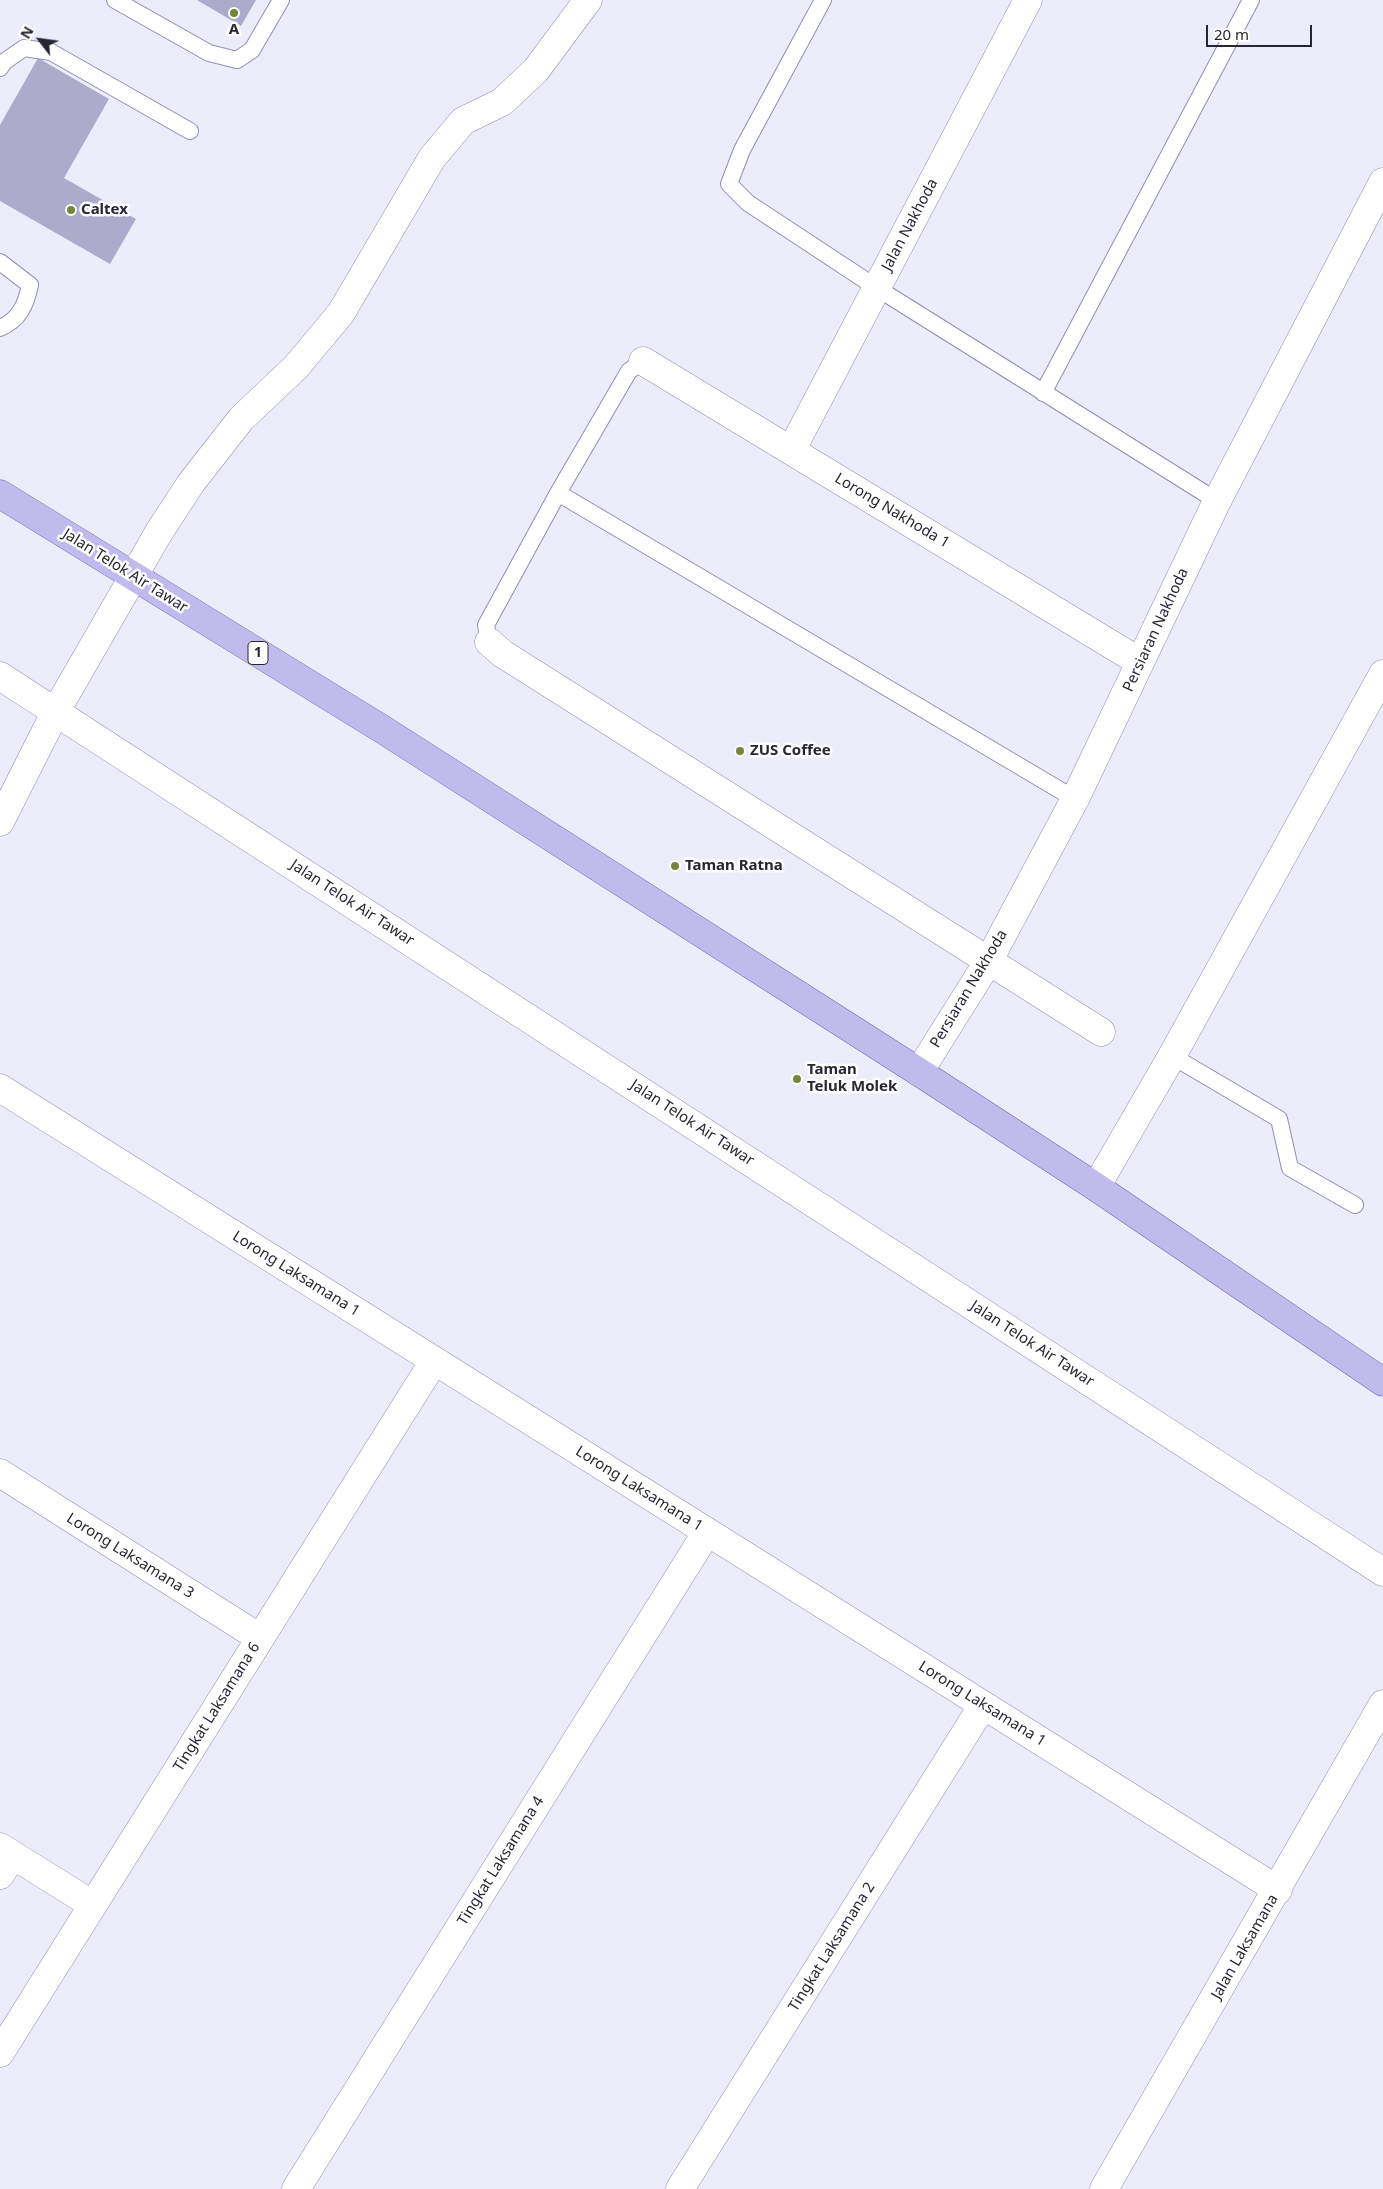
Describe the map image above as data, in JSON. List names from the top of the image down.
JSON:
{
  "streets": {
    "main road": ["Jalan Telok Air Tawar", "1"],
    "street": [
      "Jalan Nakhoda",
      "Lorong Nakhoda 1",
      "Persiaran Nakhoda",
      "Lorong Laksamana 1",
      "Lorong Laksamana 3",
      "Tingkat Laksamana 6",
      "Tingkat Laksamana 4",
      "Tingkat Laksamana 2",
      "Jalan Laksamana"
    ]
  },
  "crossings": [
    ["Jalan Nakhoda", "Lorong Nakhoda 1"],
    ["Lorong Nakhoda 1", "Persiaran Nakhoda"],
    ["Jalan Telok Air Tawar", "Persiaran Nakhoda"],
    ["Lorong Laksamana 1", "Tingkat Laksamana 6"],
    ["Lorong Laksamana 1", "Tingkat Laksamana 4"],
    ["Lorong Laksamana 1", "Tingkat Laksamana 2"],
    ["Lorong Laksamana 1", "Jalan Laksamana"],
    ["Lorong Laksamana 3", "Tingkat Laksamana 6"]
  ],
  "places": [
    "A",
    "Caltex",
    "ZUS Coffee",
    "Taman Ratna",
    "Taman Teluk Molek"
  ],
  "scale_bar": "20 m",
  "north": "top left"
}
